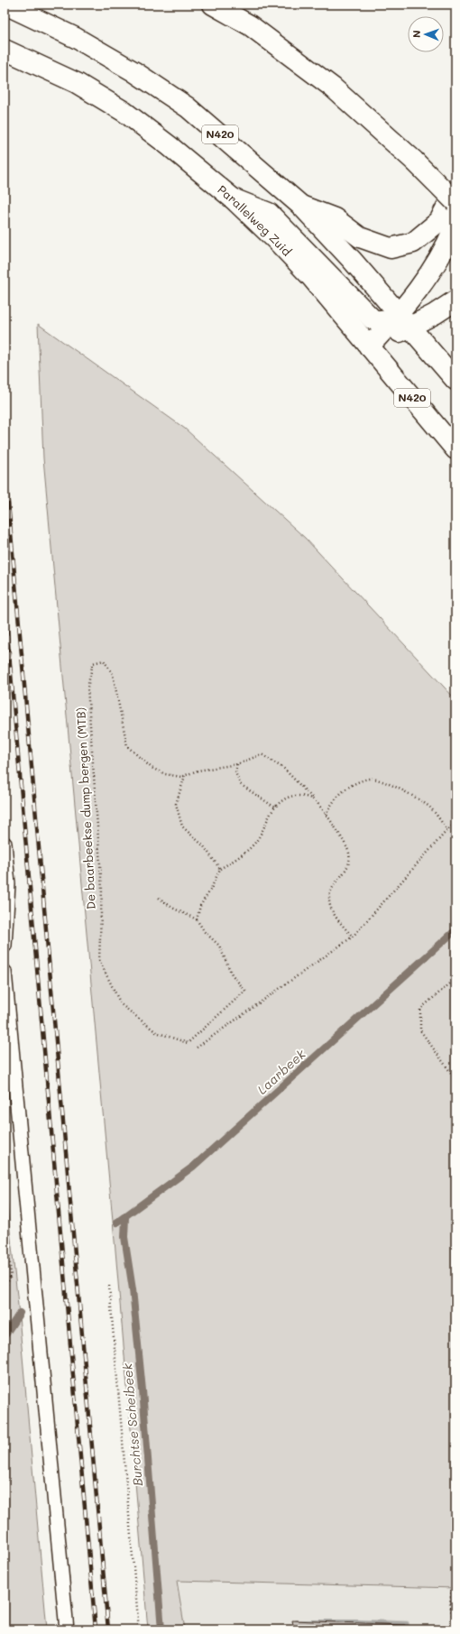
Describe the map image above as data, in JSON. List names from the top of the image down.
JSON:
{
  "streets": {
    "highway": ["N420", "Parallelweg Zuid"],
    "path": ["De baarbeekse dump bergen (MTB)"]
  },
  "water": ["Laarbeek", "Burchtse Scheibeek"],
  "north": "left"
}
